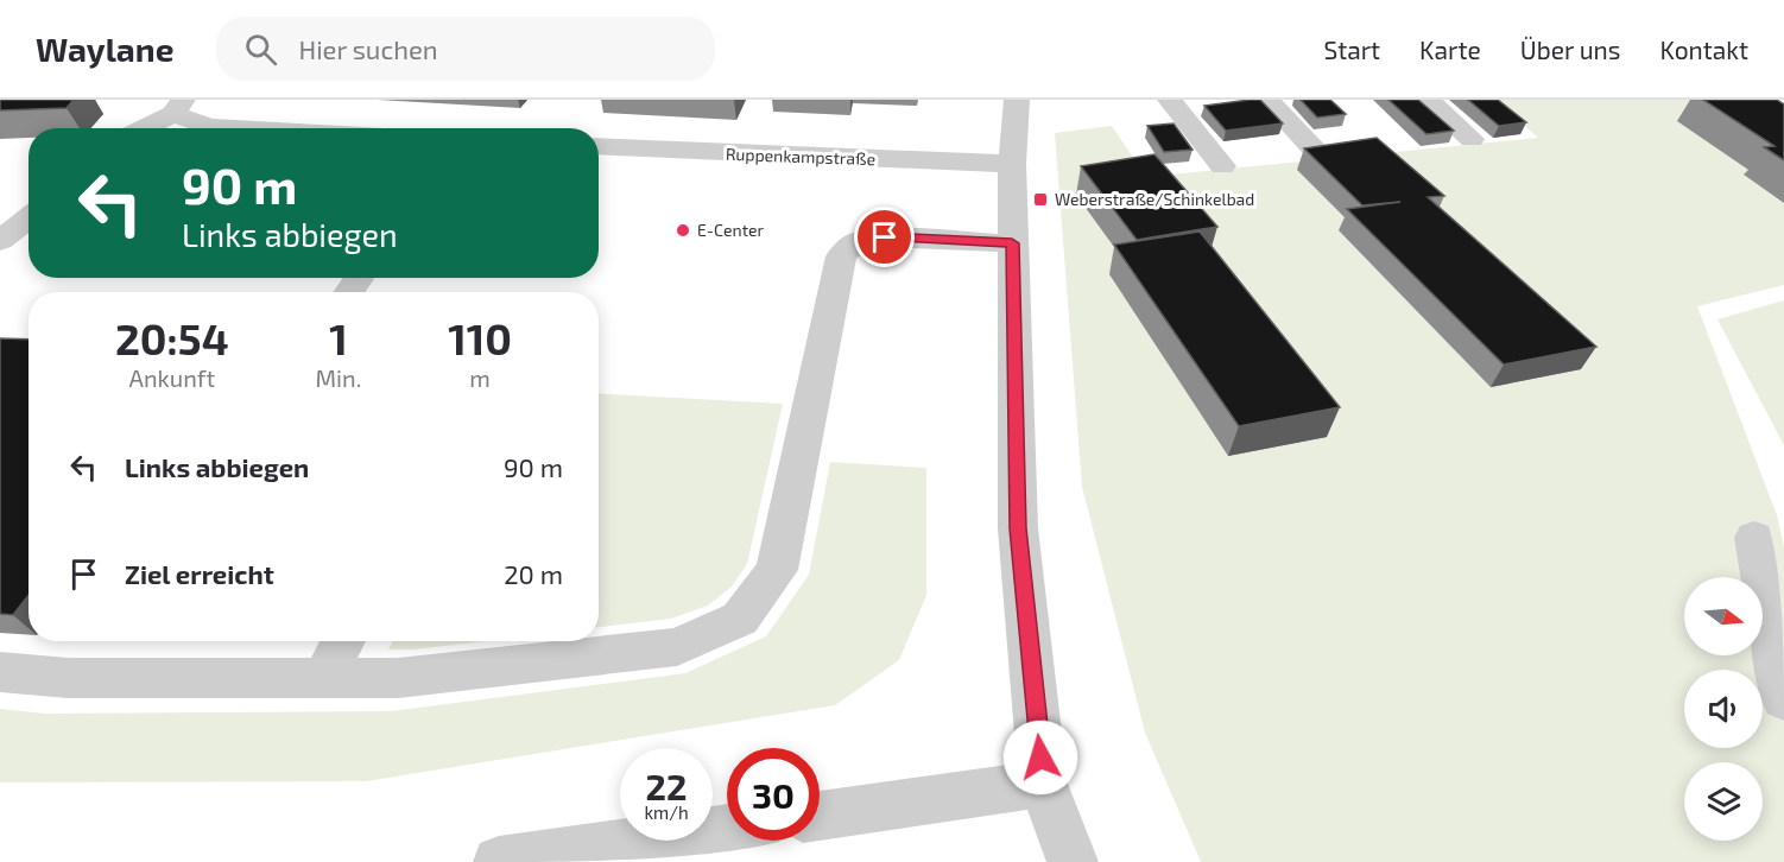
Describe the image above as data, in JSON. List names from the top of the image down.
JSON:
{
  "streets": {
    "street": ["Ruppenkampstraße"]
  },
  "places": {
    "transit": ["Weberstraße/Schinkelbad"],
    "other": ["E-Center"]
  },
  "north": "right",
  "page": {
    "header": "Waylane",
    "search": "Hier suchen",
    "nav": [
      "Start",
      "Karte",
      "Über uns",
      "Kontakt"
    ],
    "turn": ["90 m", "Links abbiegen"],
    "eta": [
      "20:54",
      "Ankunft",
      "1",
      "Min.",
      "110",
      "m"
    ],
    "list": [
      {
        "name": "Links abbiegen",
        "value": "90 m"
      },
      {
        "name": "Ziel erreicht",
        "value": "20 m"
      }
    ],
    "speed": "22 km/h",
    "limit": "30"
  }
}
